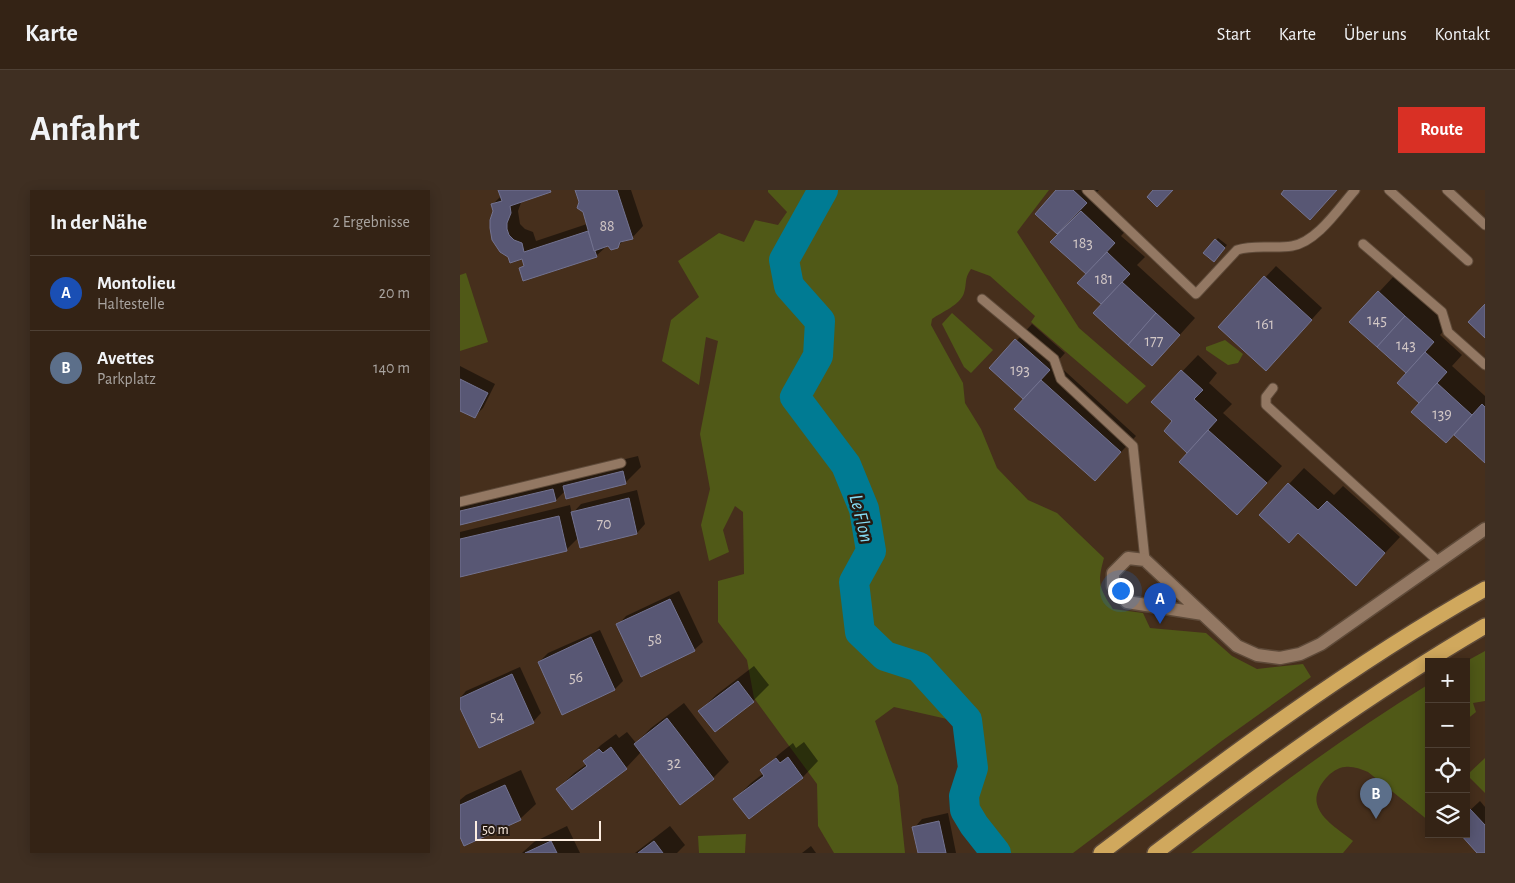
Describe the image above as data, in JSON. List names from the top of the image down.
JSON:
{
  "water": ["Le Flon"],
  "house_numbers": [
    "88",
    "183",
    "181",
    "145",
    "161",
    "177",
    "143",
    "193",
    "139",
    "70",
    "58",
    "56",
    "54",
    "32"
  ],
  "scale_bar": "50 m",
  "page": {
    "header": "Karte",
    "nav": [
      "Start",
      "Karte",
      "Über uns",
      "Kontakt"
    ],
    "buttons": "Route",
    "title": "Anfahrt",
    "heading": ["In der Nähe", "2 Ergebnisse"],
    "list": [
      {
        "mark": "A",
        "name": "Montolieu",
        "note": "Haltestelle",
        "value": "20 m"
      },
      {
        "mark": "B",
        "name": "Avettes",
        "note": "Parkplatz",
        "value": "140 m"
      }
    ],
    "pins": ["A", "B"],
    "map_buttons": ["+", "−"],
    "scale": "50 m"
  }
}
